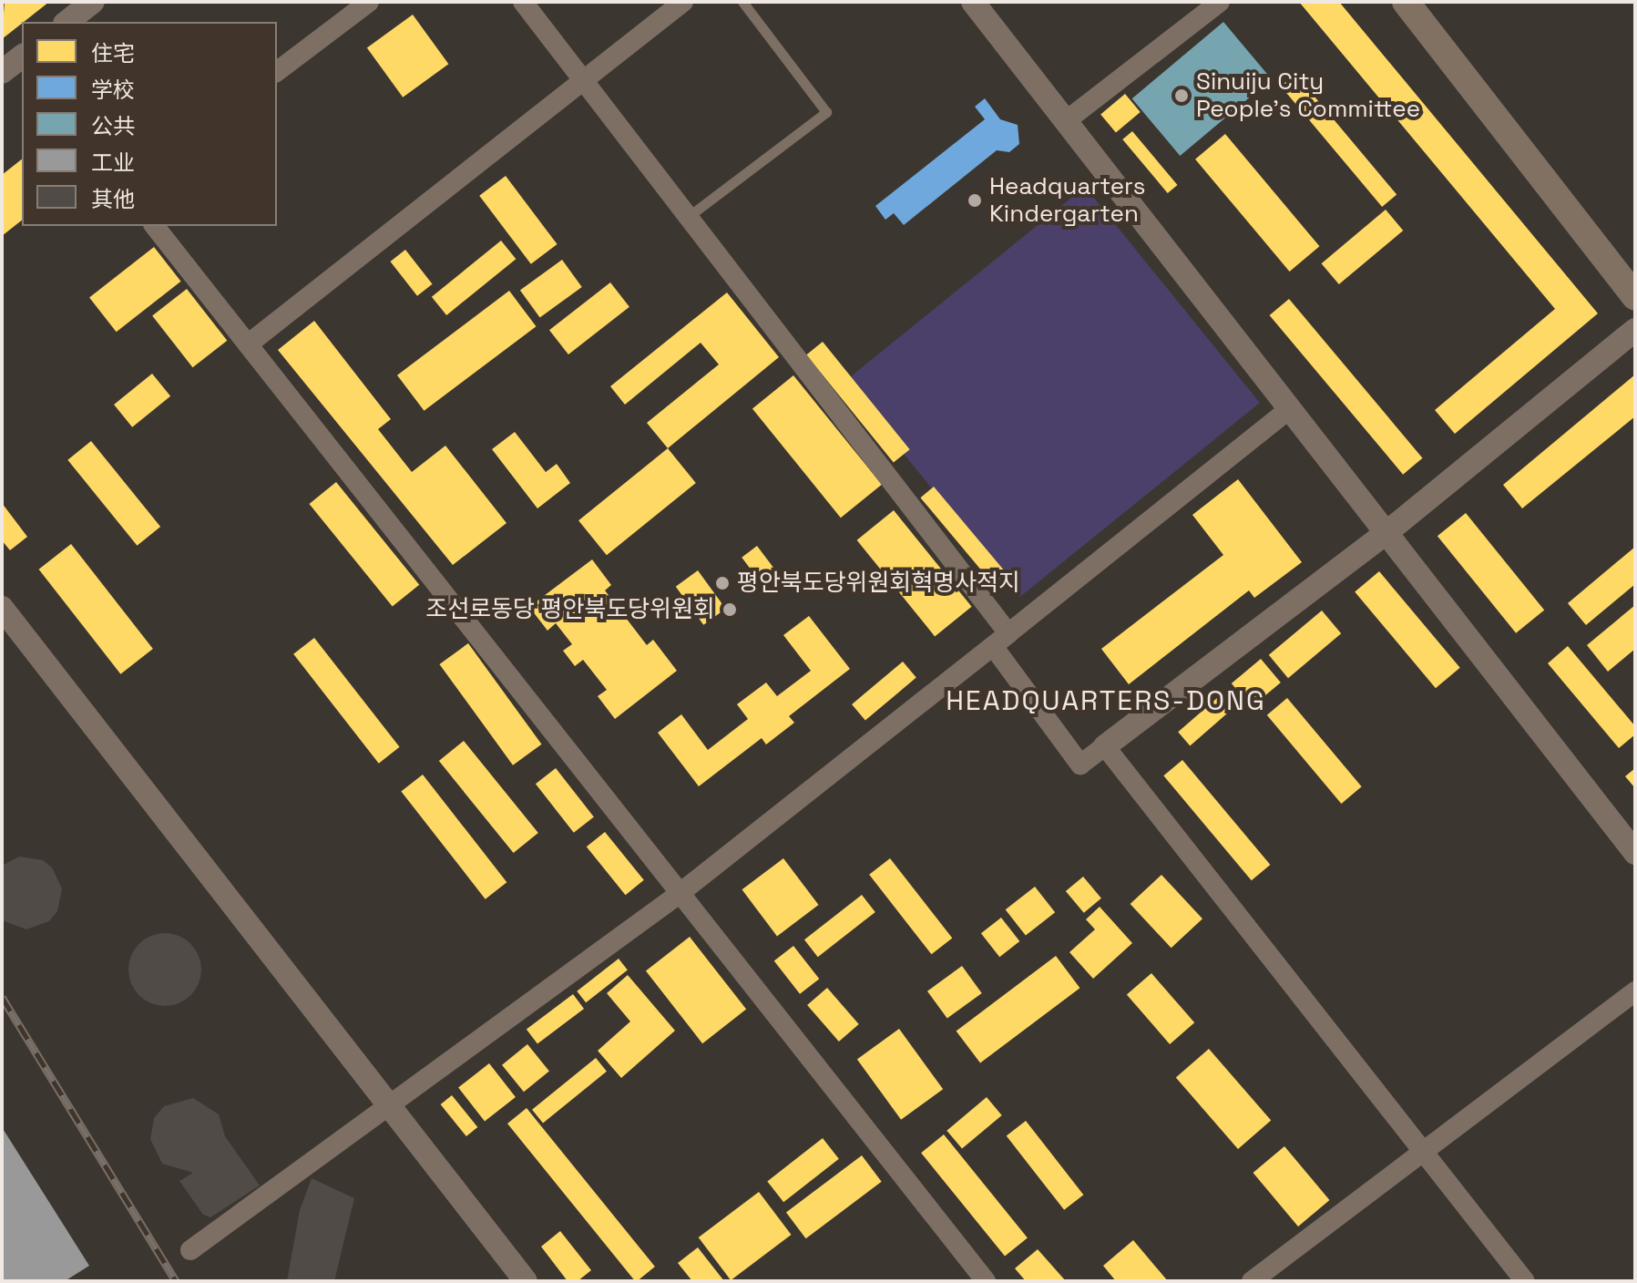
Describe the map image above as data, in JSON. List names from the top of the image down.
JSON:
{
  "districts": ["HEADQUARTERS-DONG"],
  "places": [
    "Sinuiju City People's Committee",
    "Headquarters Kindergarten",
    "평안북도당위원회혁명사적지",
    "조선로동당 평안북도당위원회"
  ],
  "legend": [
    "住宅",
    "学校",
    "公共",
    "工业",
    "其他"
  ]
}
